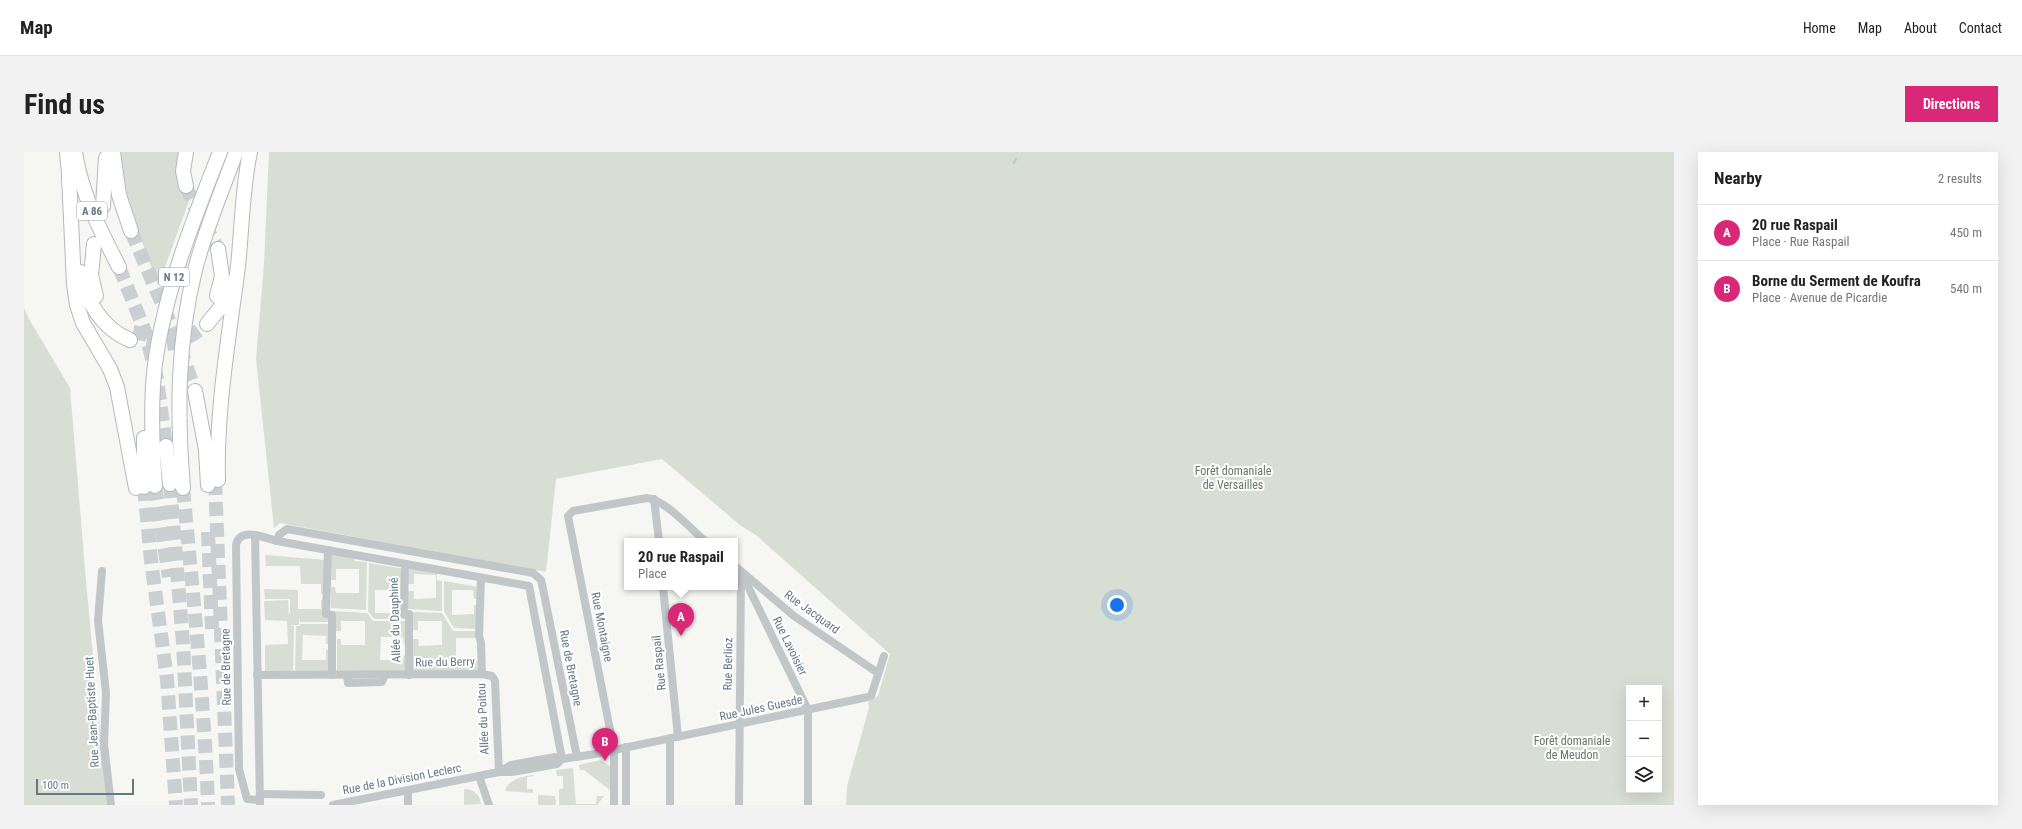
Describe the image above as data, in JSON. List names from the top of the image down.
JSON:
{
  "streets": {
    "highway": ["A 86", "N 12"],
    "street": [
      "Rue Jacquard",
      "Allée du Dauphiné",
      "Rue Montaigne",
      "Rue Lavoisier",
      "Rue du Berry",
      "Rue Raspail",
      "Rue Berlioz",
      "Rue de Bretagne",
      "Rue Jules Guesde",
      "Rue Jean-Baptiste Huet",
      "Allée du Poitou",
      "Rue de la Division Leclerc"
    ]
  },
  "crossings": [
    ["Rue Jacquard", "Rue Lavoisier"],
    ["Rue Jacquard", "Rue Berlioz"],
    ["Rue Jacquard", "Rue Jules Guesde"],
    ["Allée du Dauphiné", "Rue du Berry"],
    ["Rue Montaigne", "Rue Jules Guesde"],
    ["Rue Montaigne", "Rue de la Division Leclerc"],
    ["Rue Lavoisier", "Rue Berlioz"],
    ["Rue Lavoisier", "Rue Jules Guesde"],
    ["Rue du Berry", "Allée du Poitou"],
    ["Rue Raspail", "Rue Jules Guesde"],
    ["Rue Berlioz", "Rue Jules Guesde"],
    ["Rue de Bretagne", "Rue de la Division Leclerc"],
    ["Rue Jules Guesde", "Rue de la Division Leclerc"],
    ["Allée du Poitou", "Rue de la Division Leclerc"]
  ],
  "parks": ["Forêt domaniale de Versailles", "Forêt domaniale de Meudon"],
  "scale_bar": "100 m",
  "page": {
    "header": "Map",
    "nav": [
      "Home",
      "Map",
      "About",
      "Contact"
    ],
    "buttons": "Directions",
    "title": "Find us",
    "heading": ["Nearby", "2 results"],
    "list": [
      {
        "mark": "A",
        "name": "20 rue Raspail",
        "note": "Place · Rue Raspail",
        "value": "450 m"
      },
      {
        "mark": "B",
        "name": "Borne du Serment de Koufra",
        "note": "Place · Avenue de Picardie",
        "value": "540 m"
      }
    ],
    "popup": ["20 rue Raspail", "Place"],
    "pins": ["A", "B"],
    "map_buttons": ["+", "−"],
    "scale": "100 m"
  }
}
